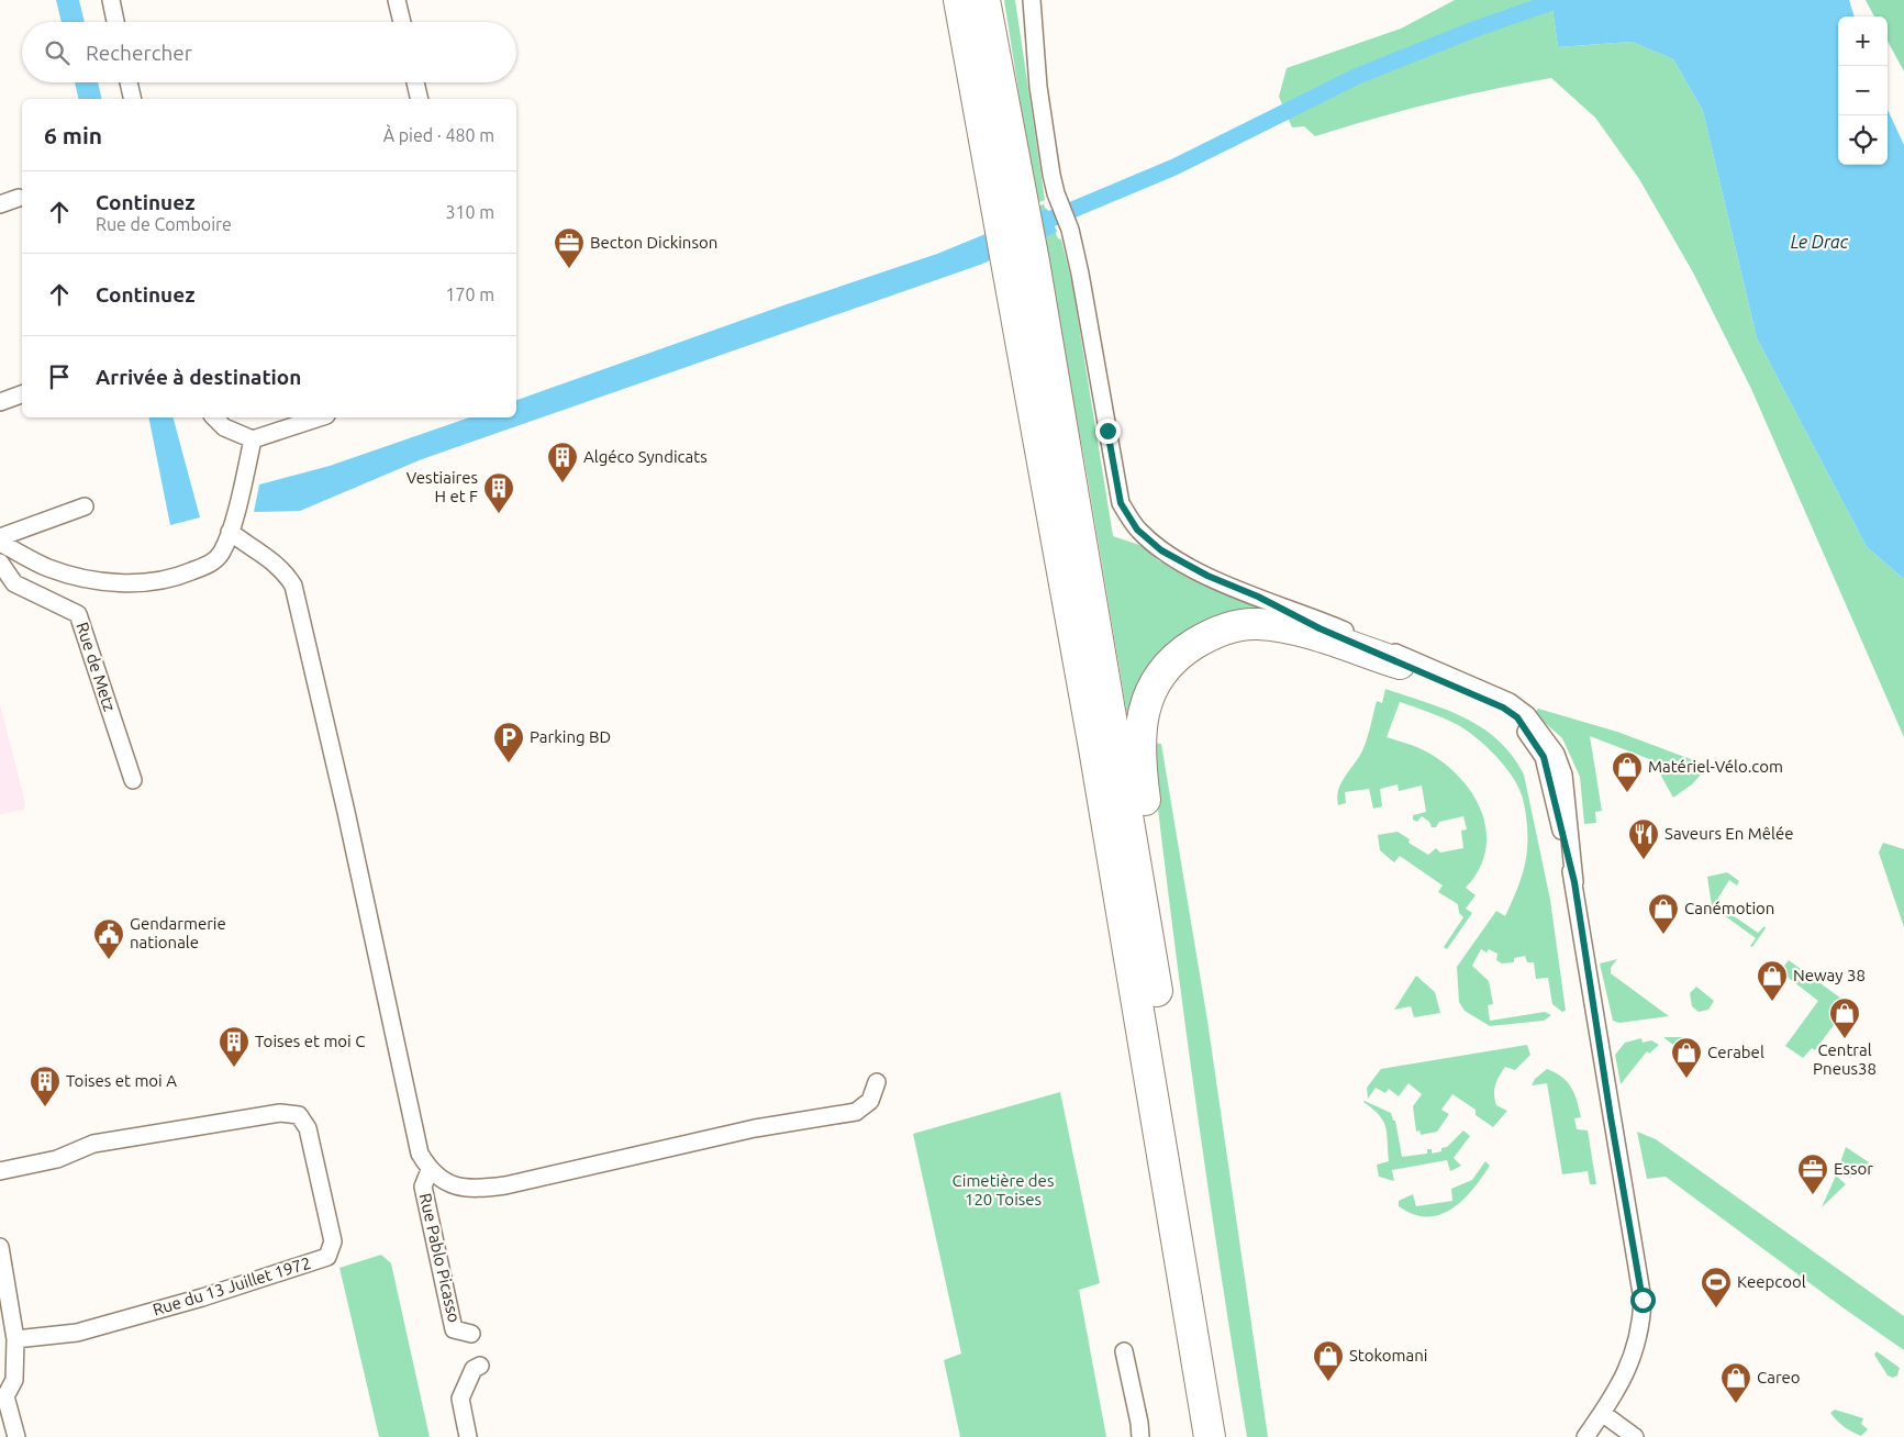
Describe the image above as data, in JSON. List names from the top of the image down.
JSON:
{
  "streets": {
    "street": ["Rue de Metz", "Rue Pablo Picasso", "Rue du 13 Juillet 1972"]
  },
  "water": ["Le Drac"],
  "parks": ["Cimetière des 120 Toises"],
  "places": {
    "office": ["Becton Dickinson", "Essor"],
    "building": [
      "Algéco Syndicats",
      "Vestiaires H et F",
      "Toises et moi C",
      "Toises et moi A"
    ],
    "parking": ["Parking BD"],
    "shop": [
      "Matériel-Vélo.com",
      "Canémotion",
      "Neway 38",
      "Central Pneus38",
      "Cerabel",
      "Stokomani",
      "Careo"
    ],
    "restaurant": ["Saveurs En Mêlée"],
    "public building": ["Gendarmerie nationale"],
    "sports": ["Keepcool"]
  },
  "page": {
    "map_buttons": ["+", "−"],
    "search": "Rechercher",
    "heading": ["6 min", "À pied · 480 m"],
    "list": [
      ["Continuez", "Rue de Comboire", "310 m"],
      ["Continuez", "170 m"],
      "Arrivée à destination"
    ]
  }
}
